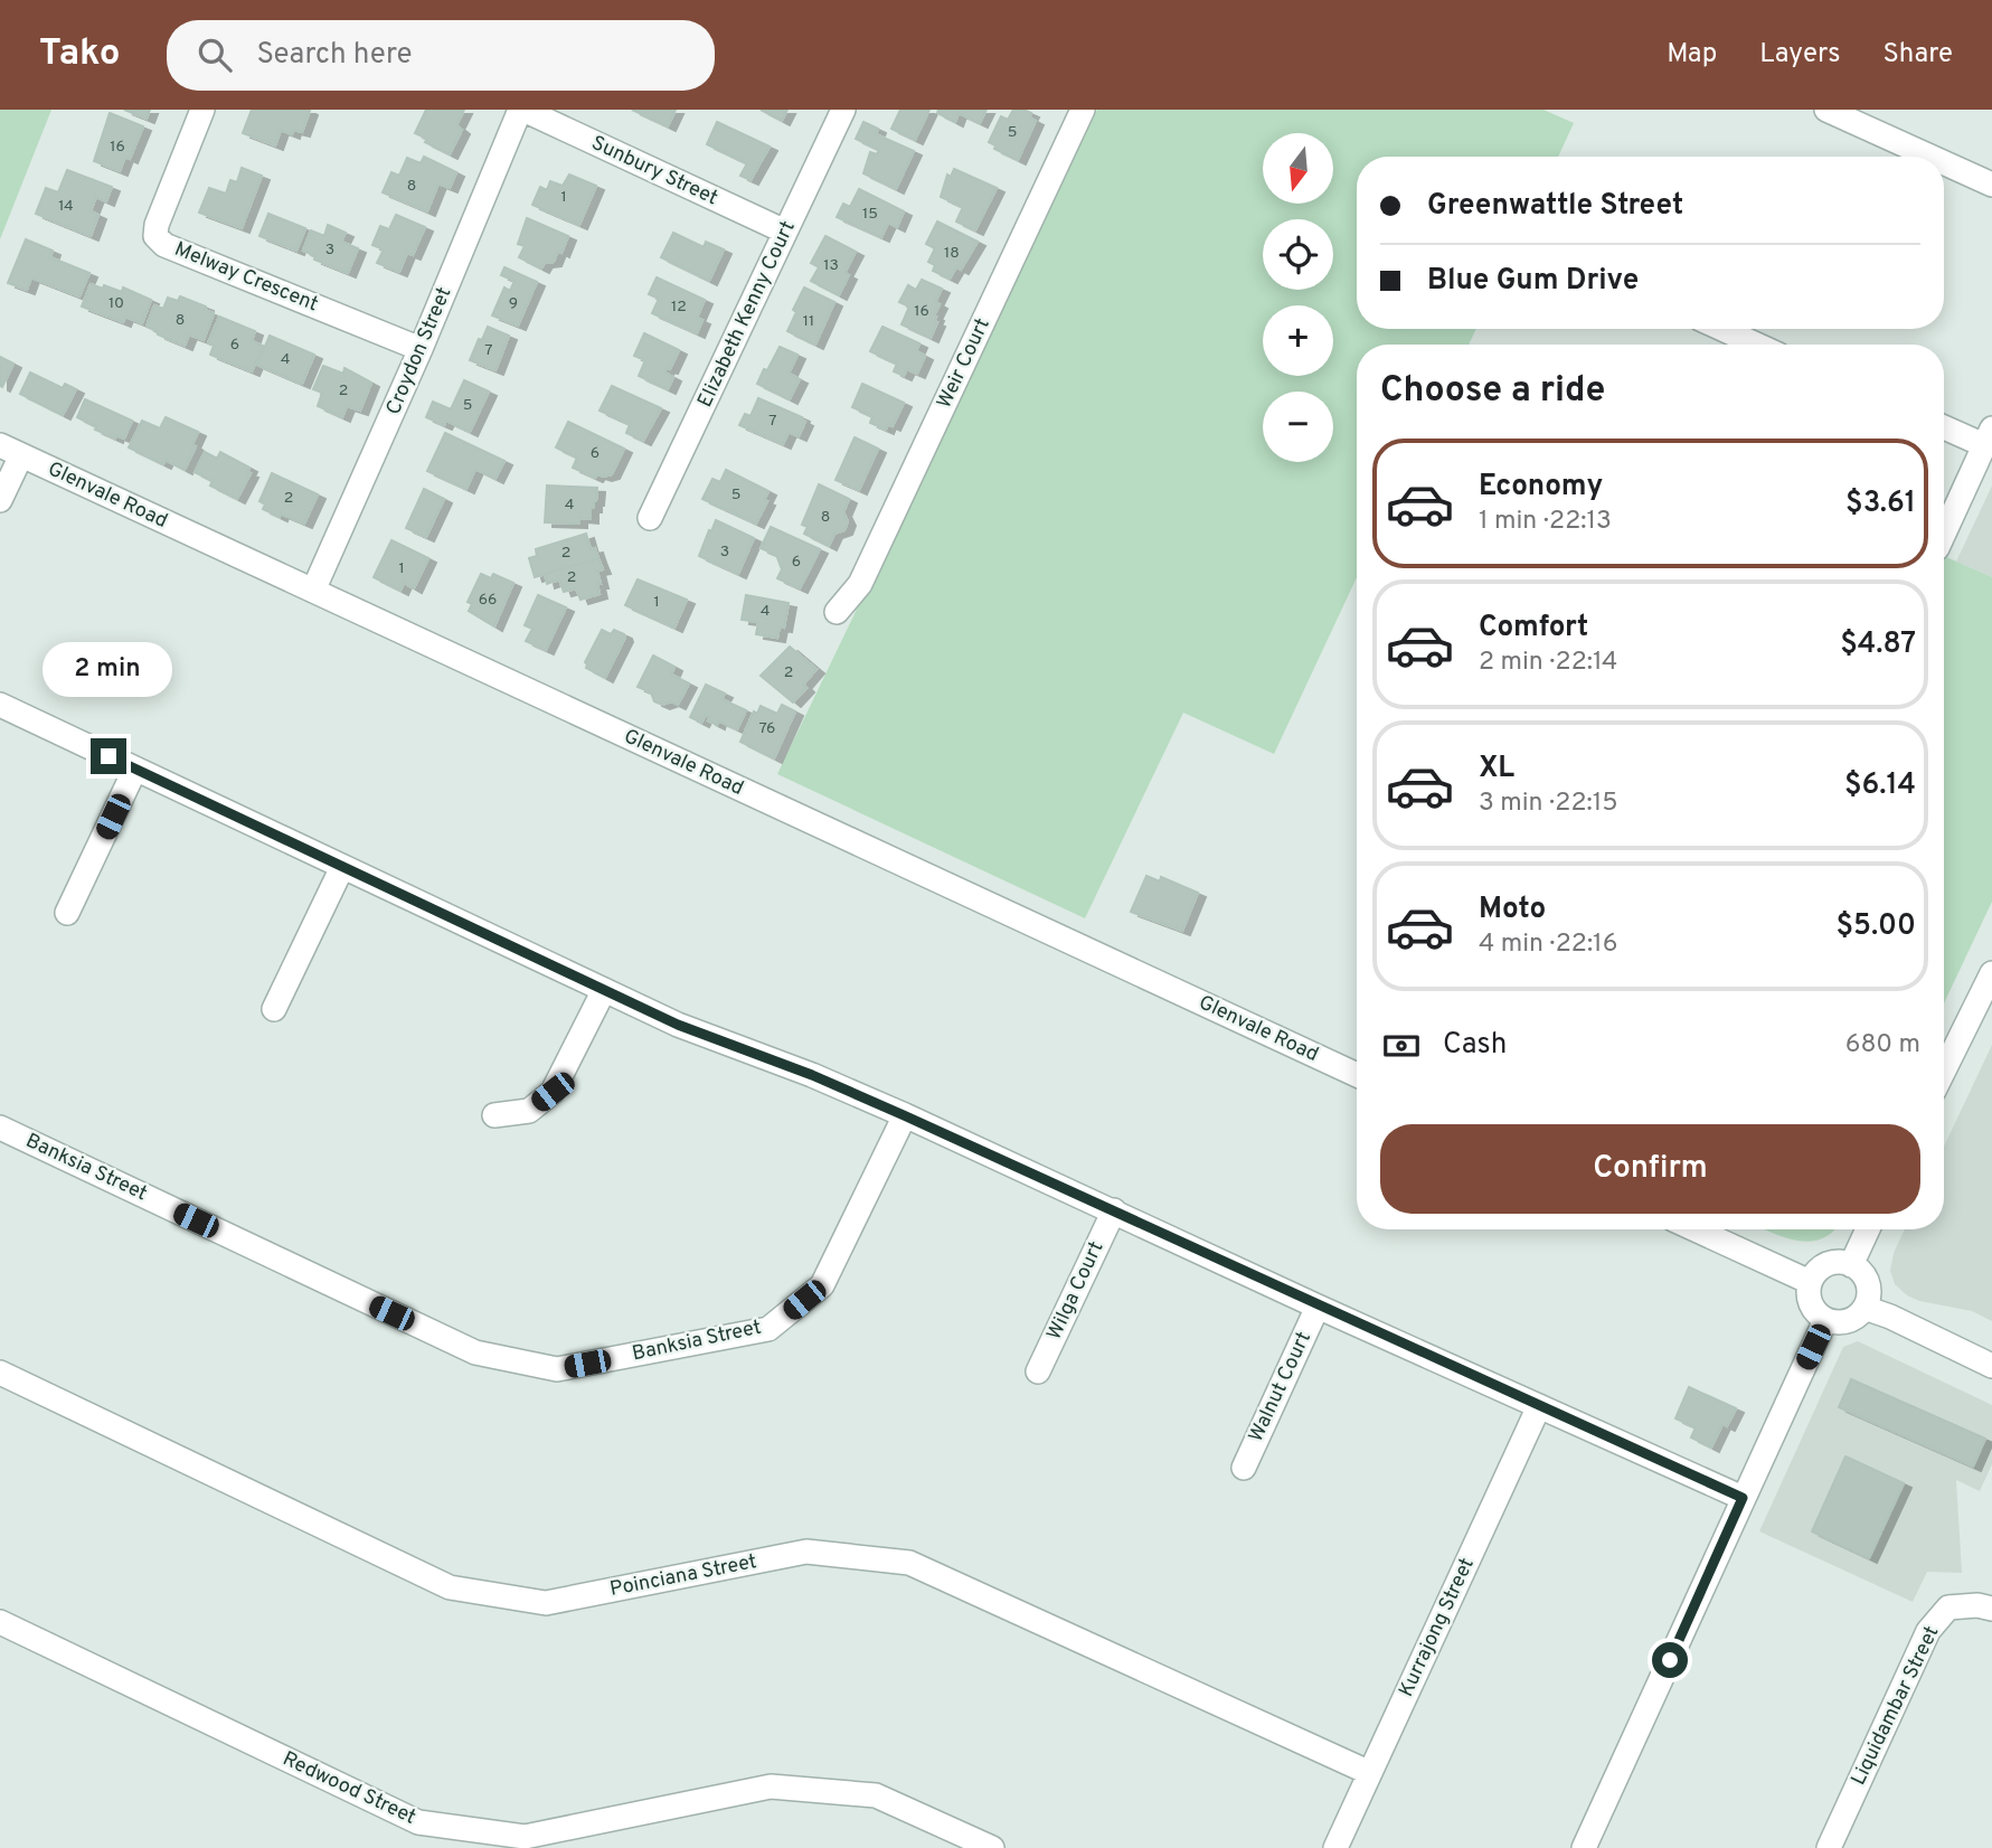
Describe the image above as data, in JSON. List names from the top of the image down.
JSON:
{
  "streets": {
    "street": [
      "Sunbury Street",
      "Melway Crescent",
      "Elizabeth Kenny Court",
      "Croydon Street",
      "Weir Court",
      "Glenvale Road",
      "Banksia Street",
      "Wilga Court",
      "Walnut Court",
      "Poinciana Street",
      "Kurrajong Street",
      "Liquidambar Street",
      "Redwood Street"
    ]
  },
  "crossings": [
    ["Sunbury Street", "Elizabeth Kenny Court"],
    ["Sunbury Street", "Croydon Street"],
    ["Melway Crescent", "Croydon Street"],
    ["Croydon Street", "Glenvale Road"],
    ["Poinciana Street", "Kurrajong Street"]
  ],
  "house_numbers": [
    "5",
    "16",
    "8",
    "1",
    "14",
    "15",
    "3",
    "18",
    "13",
    "10",
    "9",
    "12",
    "16",
    "8",
    "11",
    "6",
    "7",
    "4",
    "2",
    "5",
    "7",
    "6",
    "5",
    "2",
    "4",
    "8",
    "3",
    "2",
    "6",
    "1",
    "2",
    "66",
    "1",
    "4",
    "2",
    "76"
  ],
  "north": "bottom",
  "page": {
    "header": "Tako",
    "search": "Search here",
    "nav": ["Map", "Layers", "Share"],
    "map_buttons": ["+", "−"],
    "banner": ["Greenwattle Street", "Blue Gum Drive"],
    "heading": "Choose a ride",
    "list": [
      {
        "name": "Economy",
        "note": "1 min · 22:13",
        "value": "$3.61"
      },
      {
        "name": "Comfort",
        "note": "2 min · 22:14",
        "value": "$4.87"
      },
      {
        "name": "XL",
        "note": "3 min · 22:15",
        "value": "$6.14"
      },
      {
        "name": "Moto",
        "note": "4 min · 22:16",
        "value": "$5.00"
      }
    ],
    "bubble": "2 min",
    "pay": ["Cash", "680 m"],
    "buttons": "Confirm"
  }
}
